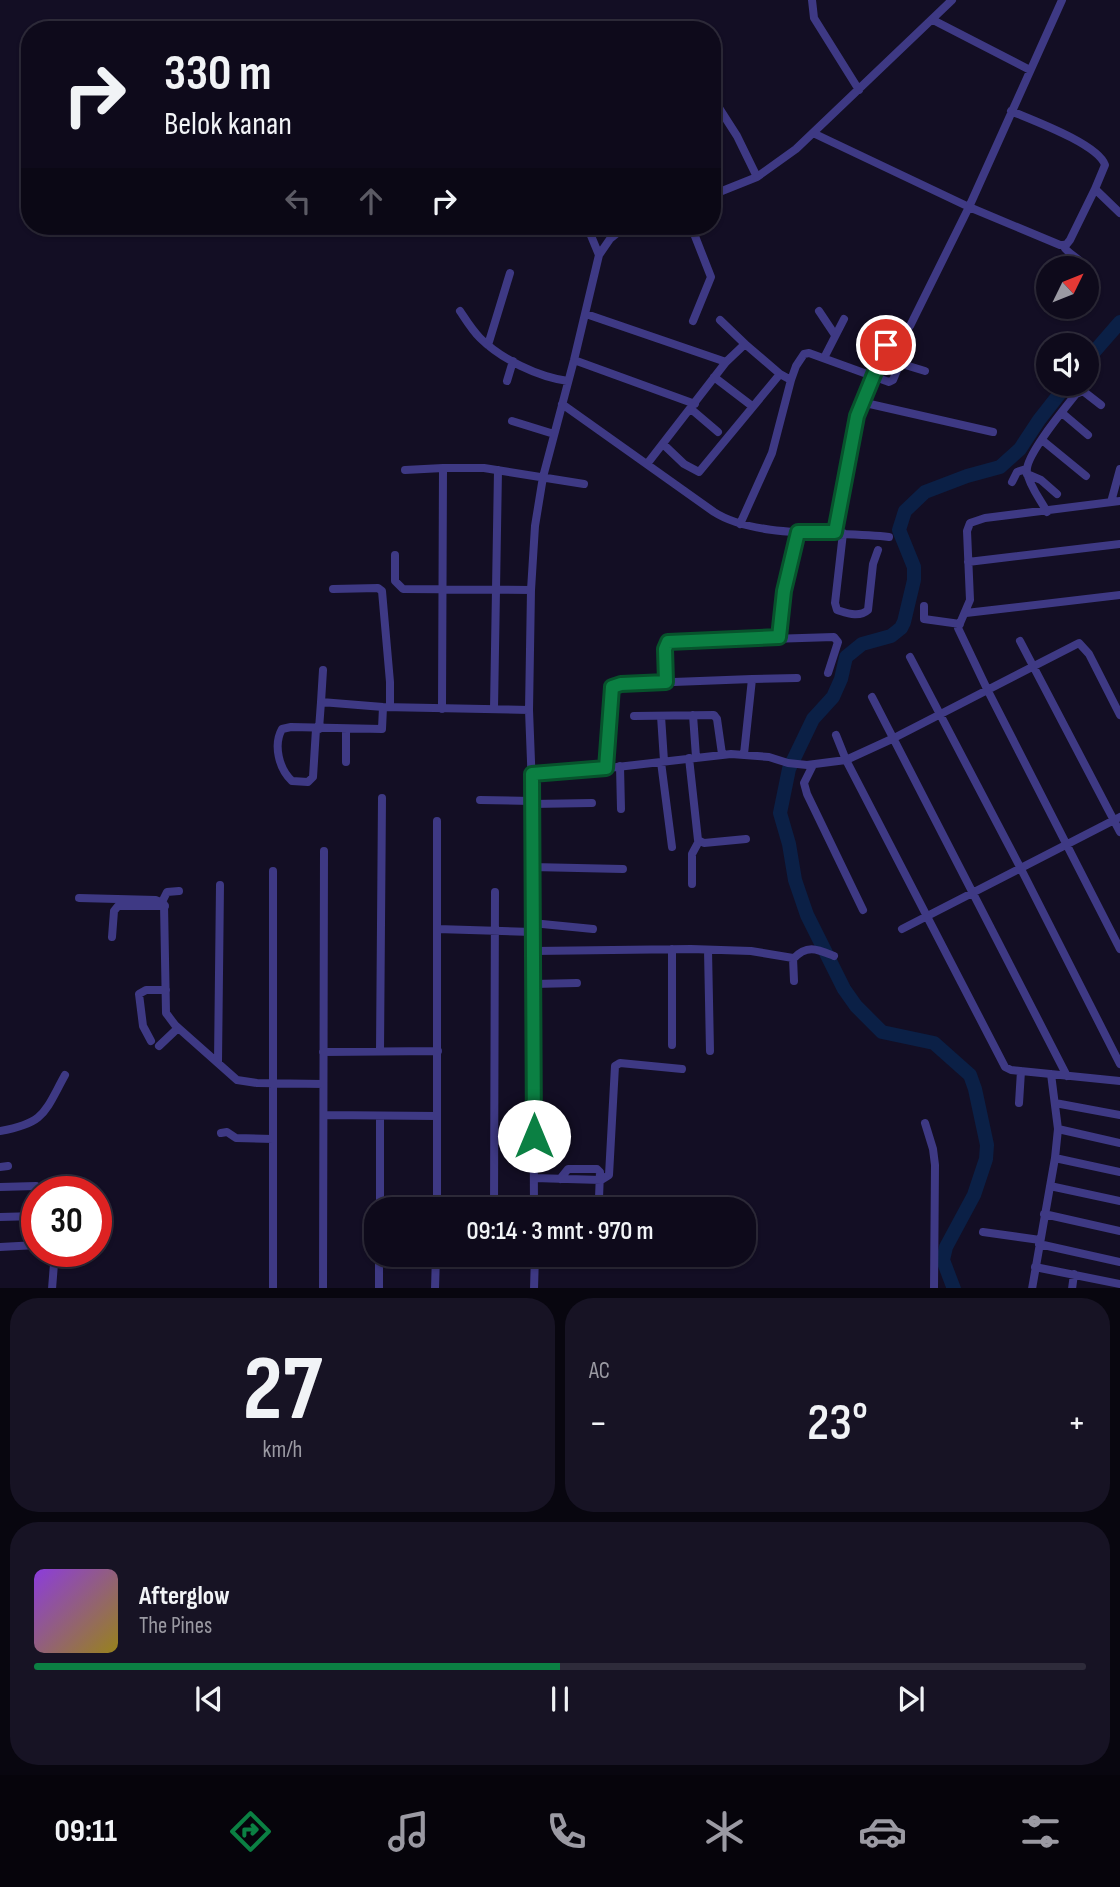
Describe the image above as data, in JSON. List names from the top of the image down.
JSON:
{
  "north": "top right",
  "page": {
    "turn": ["330 m", "Belok kanan"],
    "limit": "30",
    "trip": "09:14 · 3 mnt · 970 m",
    "tile": [
      ["27", "km/h"],
      "AC"
    ],
    "heat": ["−", "23°", "+"],
    "song": ["Afterglow", "The Pines"],
    "tabs": "09:11"
  }
}
